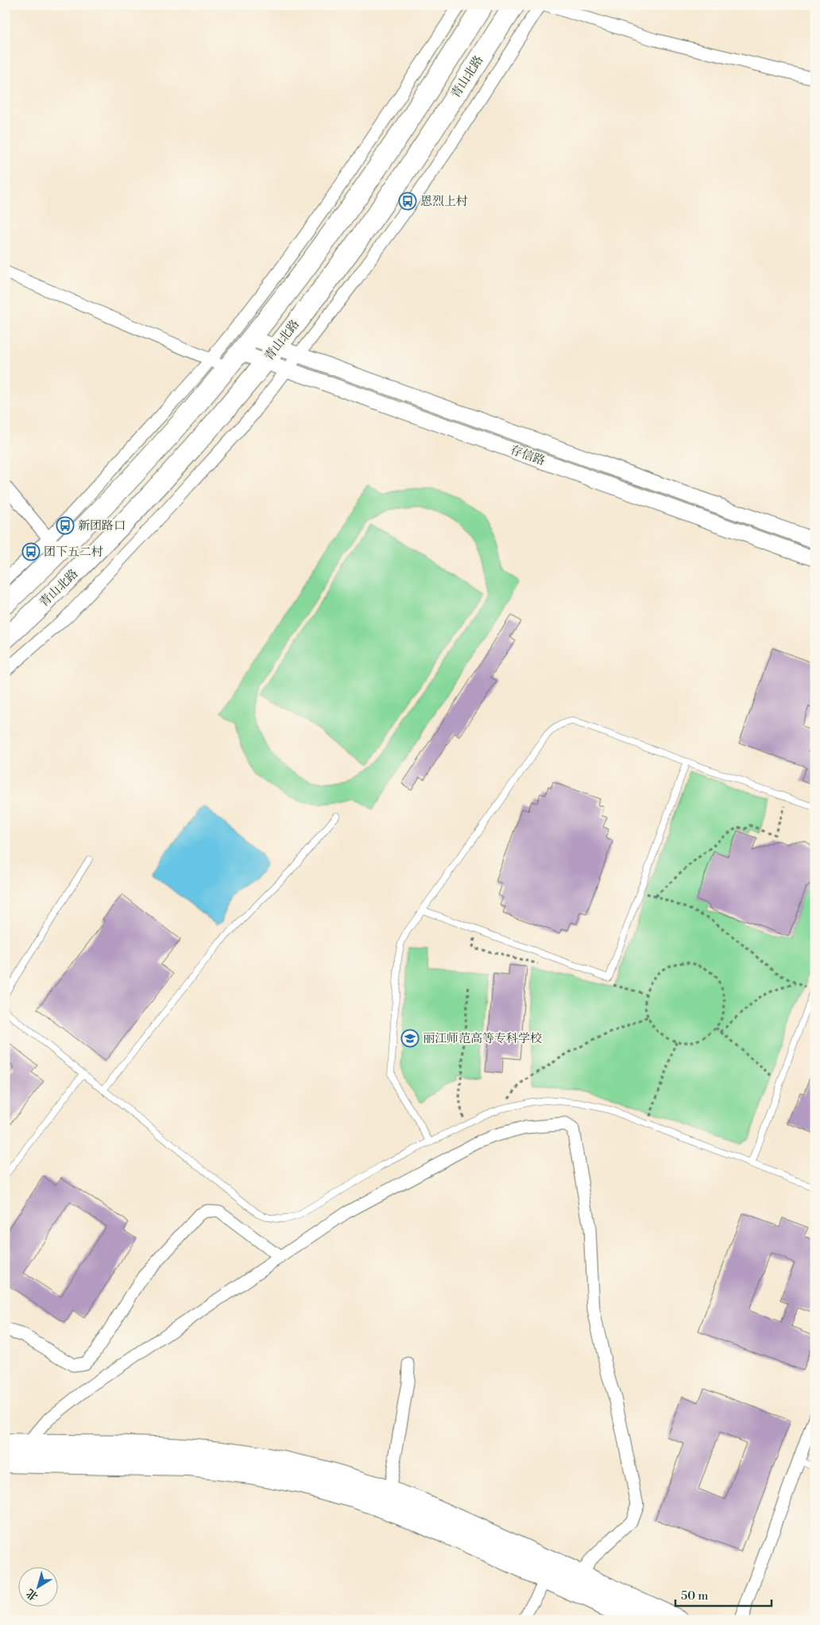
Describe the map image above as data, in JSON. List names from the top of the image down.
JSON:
{
  "streets": {
    "main road": ["青山北路"],
    "street": ["存信路"]
  },
  "crossings": [
    ["青山北路", "存信路"]
  ],
  "places": {
    "bus stop": ["恩烈上村", "新团路口", "团下五二村"],
    "school or university": ["丽江师范高等专科学校"]
  },
  "scale_bar": "50 m",
  "north": "bottom left"
}
